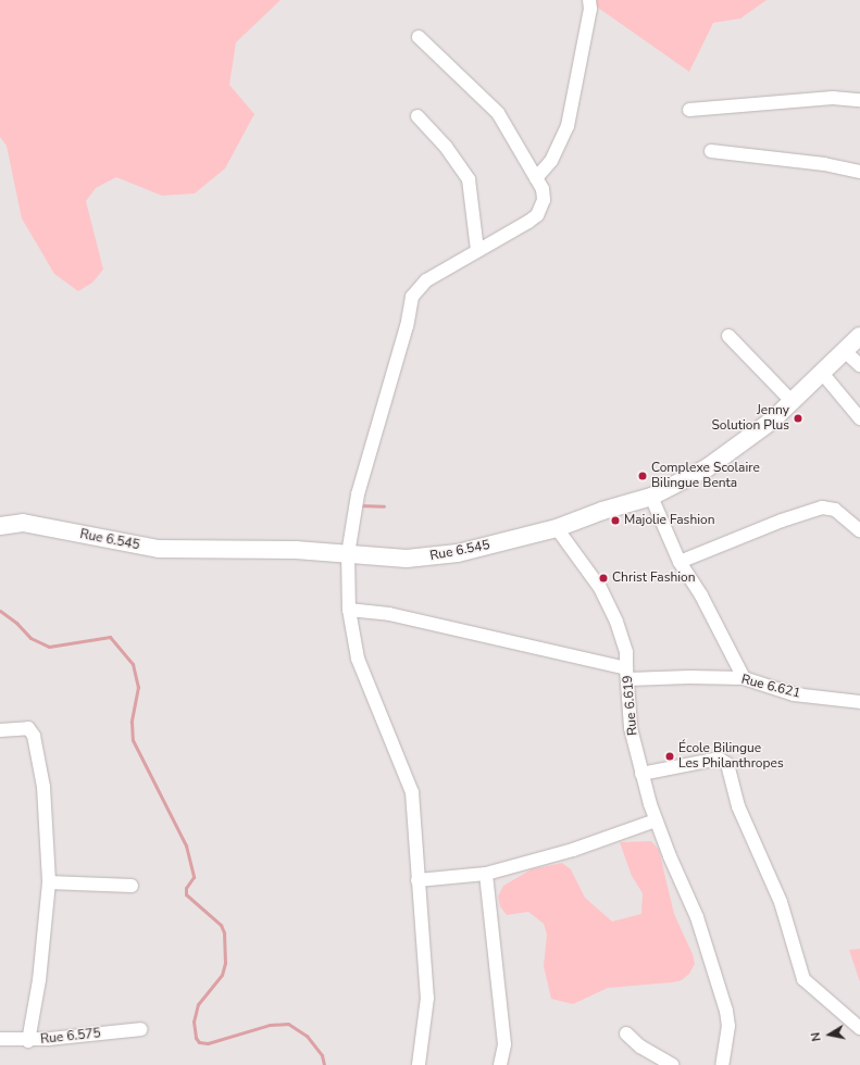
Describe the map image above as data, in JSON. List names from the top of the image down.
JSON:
{
  "streets": {
    "street": [
      "Rue 6.545",
      "Rue 6.621",
      "Rue 6.619",
      "Rue 6.575"
    ]
  },
  "crossings": [
    ["Rue 6.621", "Rue 6.619"]
  ],
  "places": [
    "Jenny Solution Plus",
    "Complexe Scolaire Bilingue Benta",
    "Majolie Fashion",
    "Christ Fashion",
    "École Bilingue Les Philanthropes"
  ],
  "north": "left"
}
